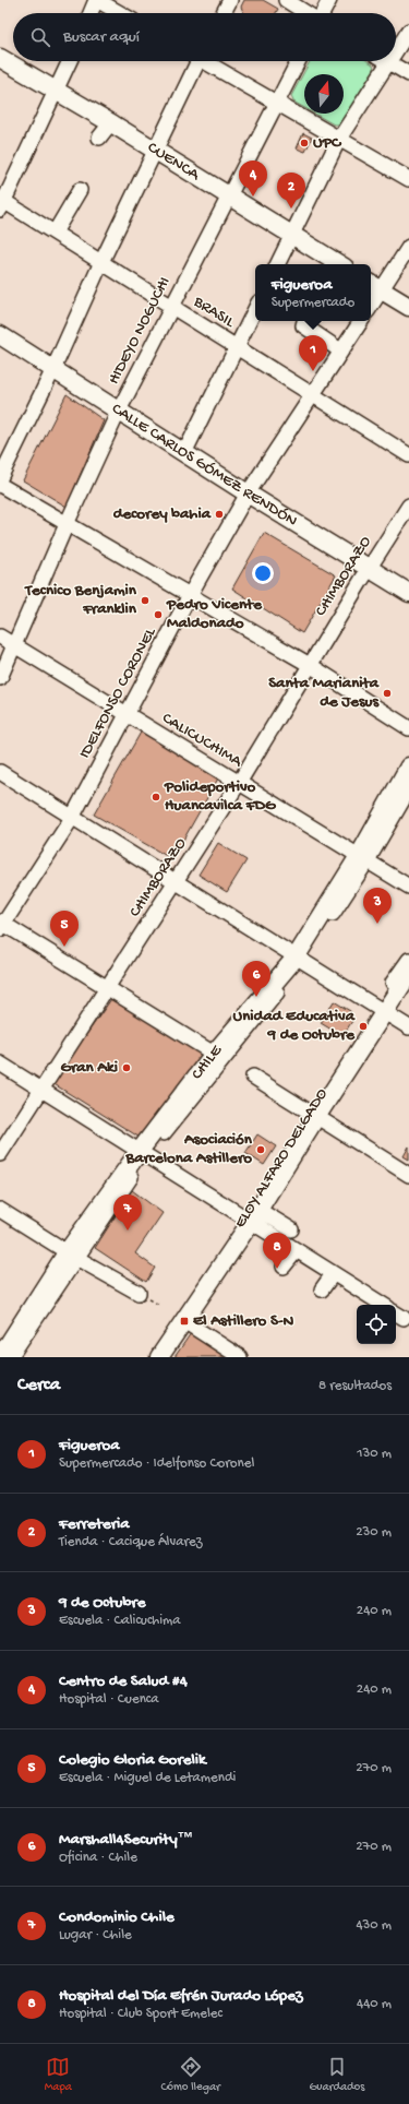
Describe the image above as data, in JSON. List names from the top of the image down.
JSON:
{
  "streets": {
    "main road": [
      "CUENCA",
      "CALLE CARLOS GÓMEZ RENDÓN",
      "CHILE",
      "ELOY ALFARO DELGADO"
    ],
    "street": [
      "BRASIL",
      "HIDEYO NOGUCHI",
      "CHIMBORAZO",
      "IDELFONSO CORONEL",
      "CALICUCHIMA"
    ]
  },
  "crossings": [
    ["CUENCA", "HIDEYO NOGUCHI"],
    ["BRASIL", "HIDEYO NOGUCHI"],
    ["BRASIL", "IDELFONSO CORONEL"],
    ["HIDEYO NOGUCHI", "CALLE CARLOS GÓMEZ RENDÓN"],
    ["HIDEYO NOGUCHI", "CALICUCHIMA"],
    ["CALLE CARLOS GÓMEZ RENDÓN", "CHIMBORAZO"],
    ["CALLE CARLOS GÓMEZ RENDÓN", "IDELFONSO CORONEL"],
    ["CHIMBORAZO", "CALICUCHIMA"],
    ["IDELFONSO CORONEL", "CALICUCHIMA"],
    ["CALICUCHIMA", "CHILE"]
  ],
  "places": {
    "other": [
      "UPC",
      "decorey bahia",
      "Tecnico Benjamin Franklin",
      "Pedro Vicente Maldonado",
      "Santa Marianita de Jesus",
      "Polideportivo Huancavilca FDG",
      "Unidad Educativa 9 de Octubre",
      "Gran Aki",
      "Asociación Barcelona Astillero"
    ],
    "transit": ["El Astillero S-N"]
  },
  "north": "top",
  "page": {
    "search": "Buscar aquí",
    "pins": [
      "4",
      "2",
      "1",
      "3",
      "5",
      "6",
      "7",
      "8"
    ],
    "popup": ["Figueroa", "Supermercado"],
    "heading": ["Cerca", "8 resultados"],
    "list": [
      {
        "mark": "1",
        "name": "Figueroa",
        "note": "Supermercado · Idelfonso Coronel",
        "value": "130 m"
      },
      {
        "mark": "2",
        "name": "Ferreteria",
        "note": "Tienda · Cacique Álvarez",
        "value": "230 m"
      },
      {
        "mark": "3",
        "name": "9 de Octubre",
        "note": "Escuela · Calicuchima",
        "value": "240 m"
      },
      {
        "mark": "4",
        "name": "Centro de Salud #4",
        "note": "Hospital · Cuenca",
        "value": "240 m"
      },
      {
        "mark": "5",
        "name": "Colegio Gloria Gorelik",
        "note": "Escuela · Miguel de Letamendi",
        "value": "270 m"
      },
      {
        "mark": "6",
        "name": "Marshall4Security™",
        "note": "Oficina · Chile",
        "value": "270 m"
      },
      {
        "mark": "7",
        "name": "Condominio Chile",
        "note": "Lugar · Chile",
        "value": "430 m"
      },
      {
        "mark": "8",
        "name": "Hospital del Día Efrén Jurado López",
        "note": "Hospital · Club Sport Emelec",
        "value": "440 m"
      }
    ],
    "nav": ["Mapa", "Cómo llegar", "Guardados"]
  }
}
